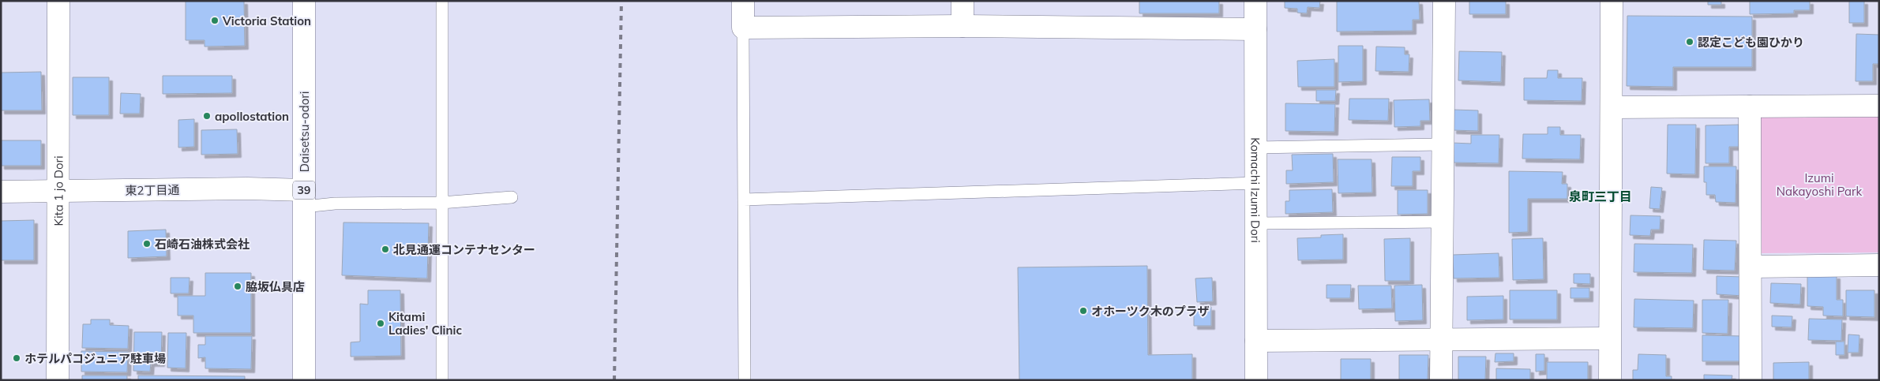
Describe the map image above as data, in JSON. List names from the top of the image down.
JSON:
{
  "streets": {
    "main road": [
      "Daisetsu-odori",
      "Kita 1 jo Dori",
      "東2丁目通",
      "39",
      "Komachi Izumi Dori"
    ]
  },
  "crossings": [
    ["Daisetsu-odori", "東2丁目通"],
    ["Kita 1 jo Dori", "東2丁目通"]
  ],
  "districts": ["泉町三丁目"],
  "parks": ["Izumi Nakayoshi Park"],
  "places": [
    "Victoria Station",
    "認定こども園ひかり",
    "apollostation",
    "石崎石油株式会社",
    "北見通運コンテナセンター",
    "脇坂仏具店",
    "オホーツク木のプラザ",
    "Kitami Ladies' Clinic",
    "ホテルパコジュニア駐車場"
  ]
}
